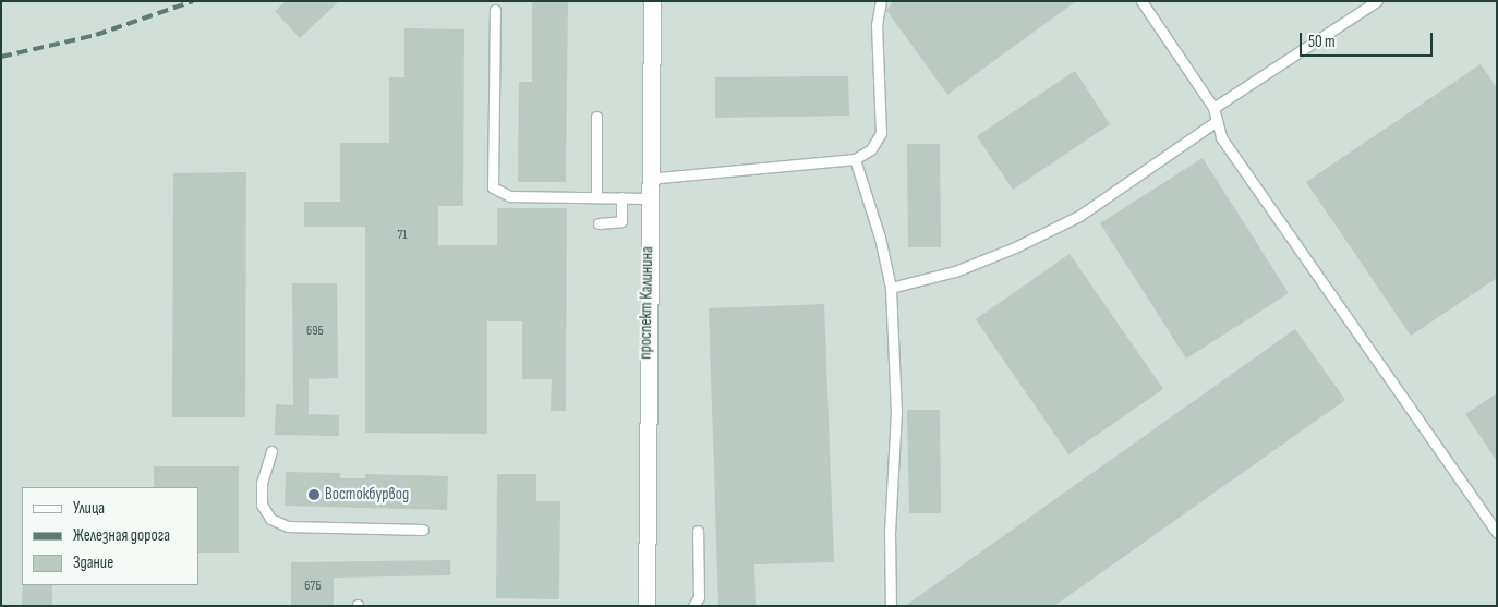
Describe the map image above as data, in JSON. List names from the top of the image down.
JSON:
{
  "streets": {
    "street": ["проспект Калинина"]
  },
  "places": ["Востокбурвод"],
  "house_numbers": ["71", "69Б", "67Б"],
  "legend": ["Улица", "Железная дорога", "Здание"],
  "scale_bar": "50 m"
}
